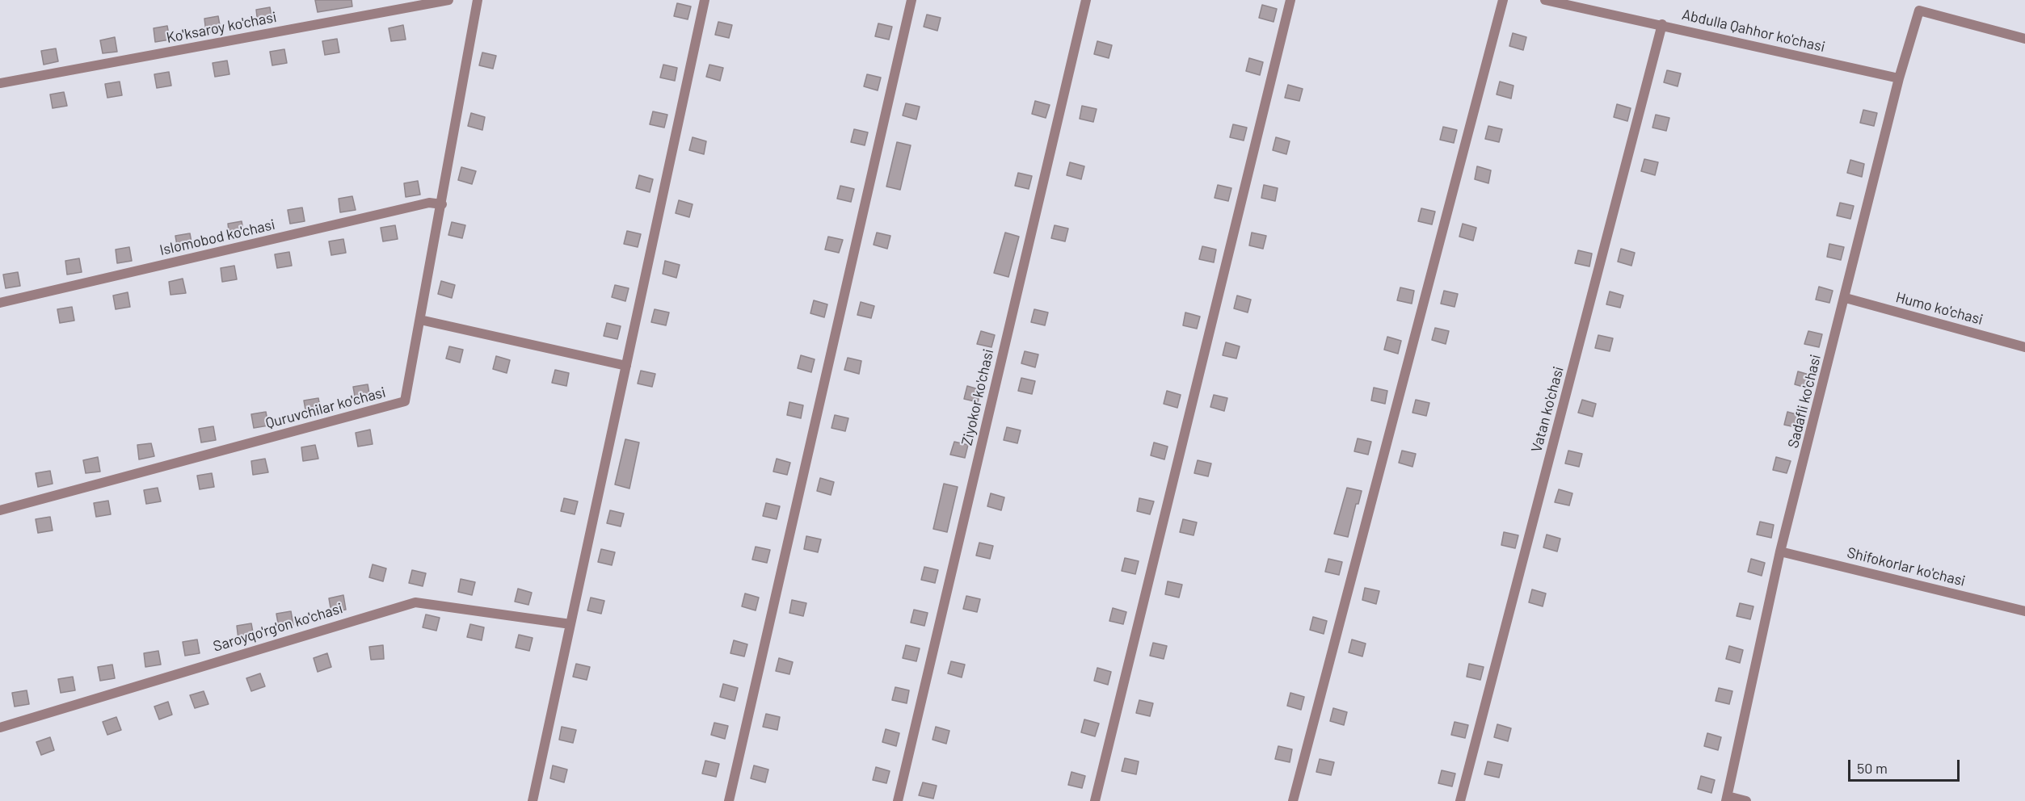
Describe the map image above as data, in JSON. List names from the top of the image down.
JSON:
{
  "streets": {
    "street": [
      "Ko'ksaroy ko'chasi",
      "Abdulla Qahhor ko'chasi",
      "Islomobod ko'chasi",
      "Humo ko'chasi",
      "Ziyokor ko'chasi",
      "Sadafli ko'chasi",
      "Quruvchilar ko'chasi",
      "Vatan ko'chasi",
      "Shifokorlar ko'chasi",
      "Saroyqo'rg'on ko'chasi"
    ]
  },
  "crossings": [
    ["Abdulla Qahhor ko'chasi", "Sadafli ko'chasi"],
    ["Abdulla Qahhor ko'chasi", "Vatan ko'chasi"],
    ["Islomobod ko'chasi", "Quruvchilar ko'chasi"],
    ["Humo ko'chasi", "Sadafli ko'chasi"],
    ["Sadafli ko'chasi", "Shifokorlar ko'chasi"]
  ],
  "scale_bar": "50 m"
}
